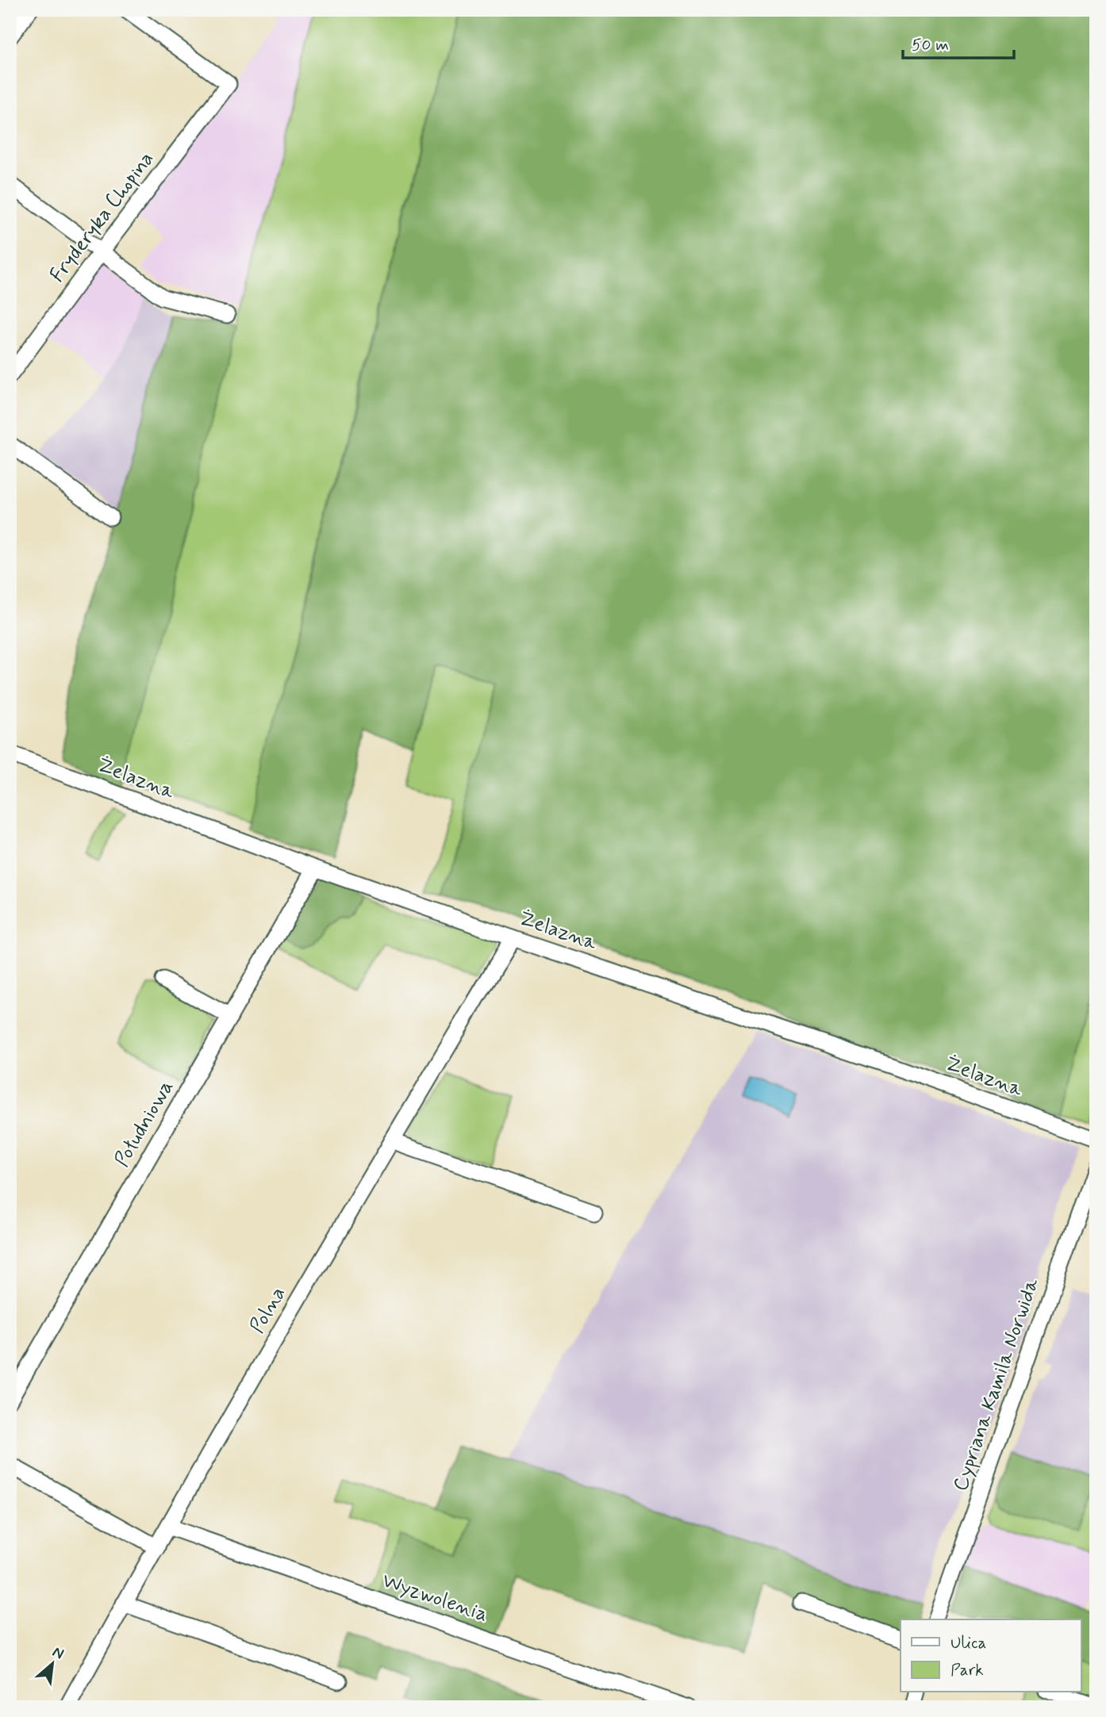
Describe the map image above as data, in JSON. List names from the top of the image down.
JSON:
{
  "streets": {
    "street": [
      "Fryderyka Chopina",
      "Żelazna",
      "Południowa",
      "Polna",
      "Cypriana Kamila Norwida",
      "Wyzwolenia"
    ]
  },
  "crossings": [
    ["Żelazna", "Południowa"],
    ["Żelazna", "Polna"],
    ["Polna", "Wyzwolenia"]
  ],
  "legend": ["Ulica", "Park"],
  "scale_bar": "50 m",
  "north": "top right"
}
